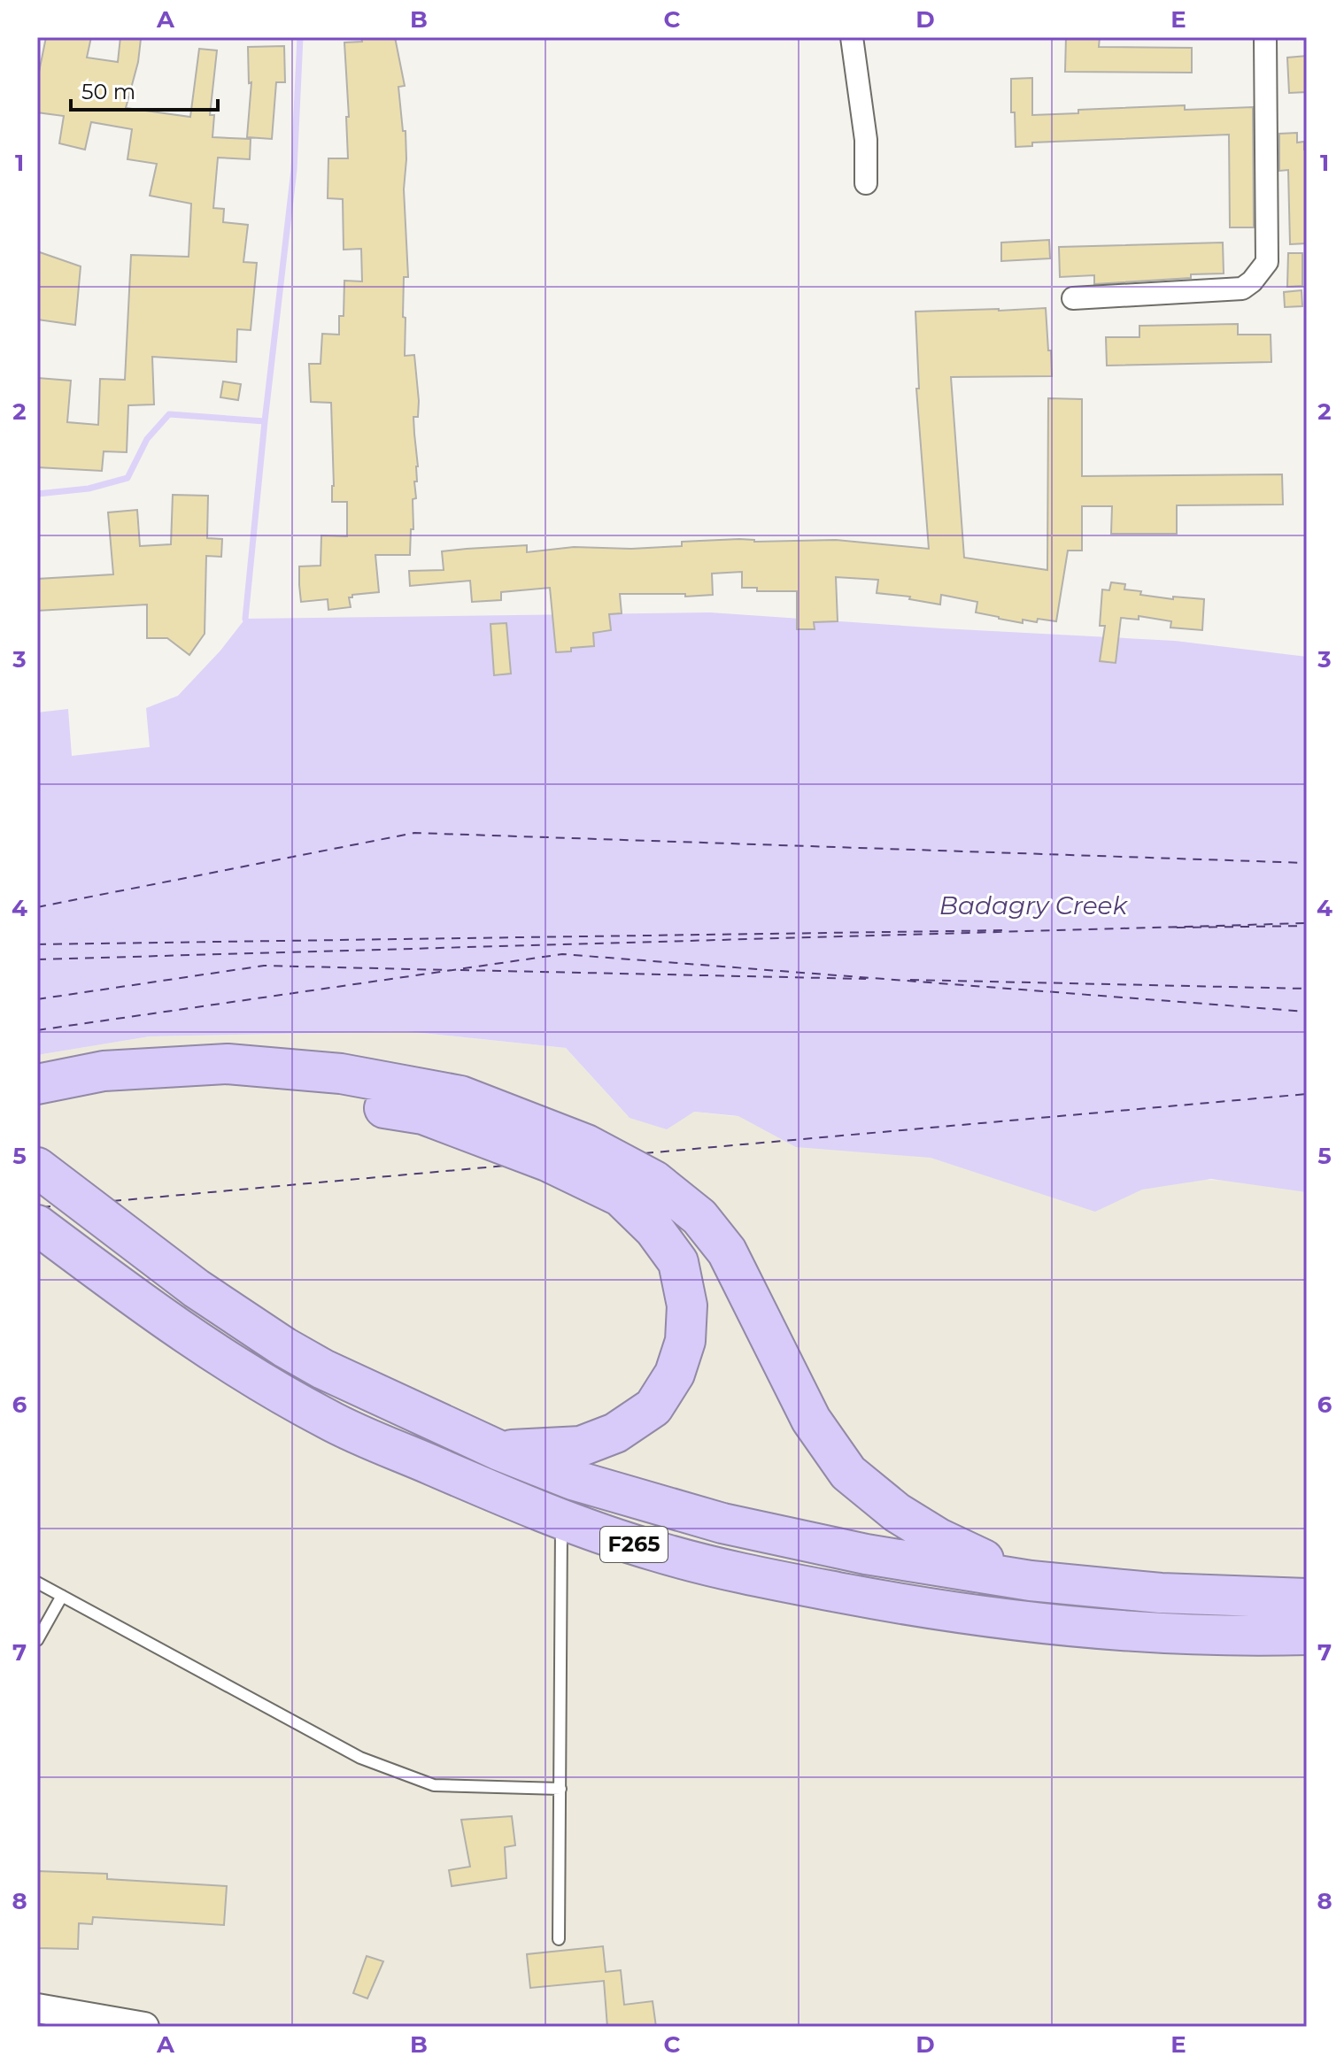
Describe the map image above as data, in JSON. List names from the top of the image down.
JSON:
{
  "streets": {
    "highway": ["F265"]
  },
  "water": ["Badagry Creek"],
  "scale_bar": "50 m",
  "grid": {
    "columns": [
      "A",
      "B",
      "C",
      "D",
      "E"
    ],
    "rows": [
      "1",
      "2",
      "3",
      "4",
      "5",
      "6",
      "7",
      "8"
    ]
  }
}
